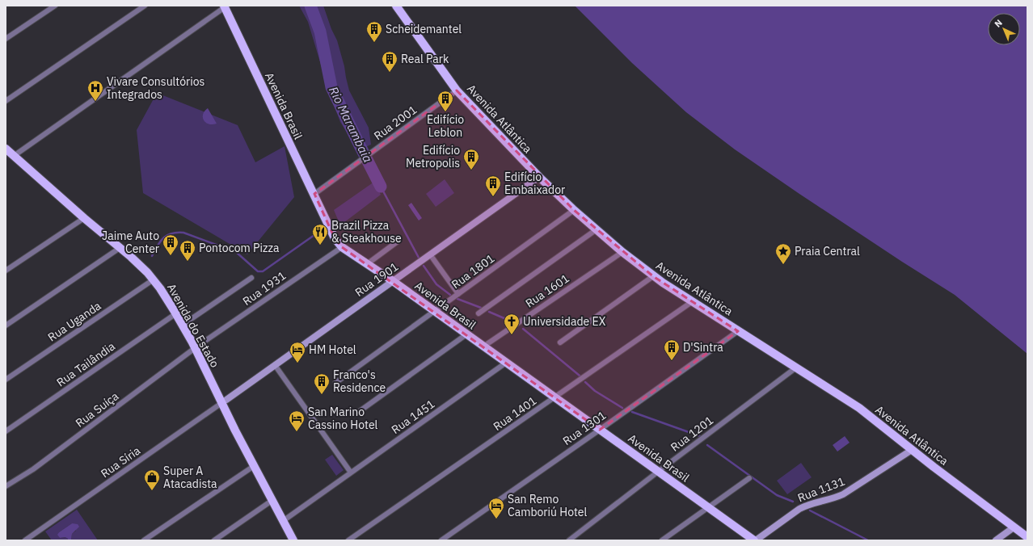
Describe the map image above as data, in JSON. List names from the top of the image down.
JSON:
{
  "streets": {
    "main road": ["Avenida Brasil", "Avenida Atlântica", "Avenida do Estado"],
    "street": [
      "Rua 2001",
      "Rua 1801",
      "Rua 1901",
      "Rua 1931",
      "Rua 1601",
      "Rua Uganda",
      "Rua Tailândia",
      "Rua Suíça",
      "Rua 1401",
      "Rua 1451",
      "Rua 1301",
      "Rua 1201",
      "Rua Síria",
      "Rua 1131"
    ]
  },
  "crossings": [
    ["Avenida Brasil", "Rua 2001"],
    ["Avenida Brasil", "Rua 1801"],
    ["Avenida Brasil", "Rua 1901"],
    ["Avenida Brasil", "Rua 1931"],
    ["Avenida Brasil", "Rua 1601"],
    ["Avenida Brasil", "Rua 1401"],
    ["Avenida Brasil", "Rua 1451"],
    ["Avenida Brasil", "Rua 1301"],
    ["Avenida Brasil", "Rua 1201"],
    ["Avenida Brasil", "Rua 1131"],
    ["Avenida Atlântica", "Rua 2001"],
    ["Avenida Atlântica", "Rua 1801"],
    ["Avenida Atlântica", "Rua 1901"],
    ["Avenida Atlântica", "Rua 1601"],
    ["Avenida Atlântica", "Rua 1401"],
    ["Avenida Atlântica", "Rua 1301"],
    ["Avenida Atlântica", "Rua 1201"],
    ["Avenida Atlântica", "Rua 1131"],
    ["Rua 1901", "Avenida do Estado"],
    ["Rua 1901", "Rua Síria"],
    ["Rua 1931", "Avenida do Estado"],
    ["Rua 1931", "Rua Suíça"],
    ["Rua Uganda", "Avenida do Estado"],
    ["Avenida do Estado", "Rua Tailândia"],
    ["Avenida do Estado", "Rua Suíça"],
    ["Avenida do Estado", "Rua 1451"],
    ["Avenida do Estado", "Rua Síria"]
  ],
  "water": ["Rio Marambaia"],
  "places": {
    "building": [
      "Scheidemantel",
      "Real Park",
      "Edifício Leblon",
      "Edifício Metropolis",
      "Edifício Embaixador",
      "Jaime Auto Center",
      "Pontocom Pizza",
      "D'Sintra",
      "Franco's Residence"
    ],
    "hospital": ["Vivare Consultórios Integrados"],
    "restaurant": ["Brazil Pizza & Steakhouse"],
    "place": ["Praia Central"],
    "church": ["Universidade EX"],
    "hotel": ["HM Hotel", "San Marino Cassino Hotel", "San Remo Camboriú Hotel"],
    "shop": ["Super A Atacadista"]
  },
  "north": "top left"
}
